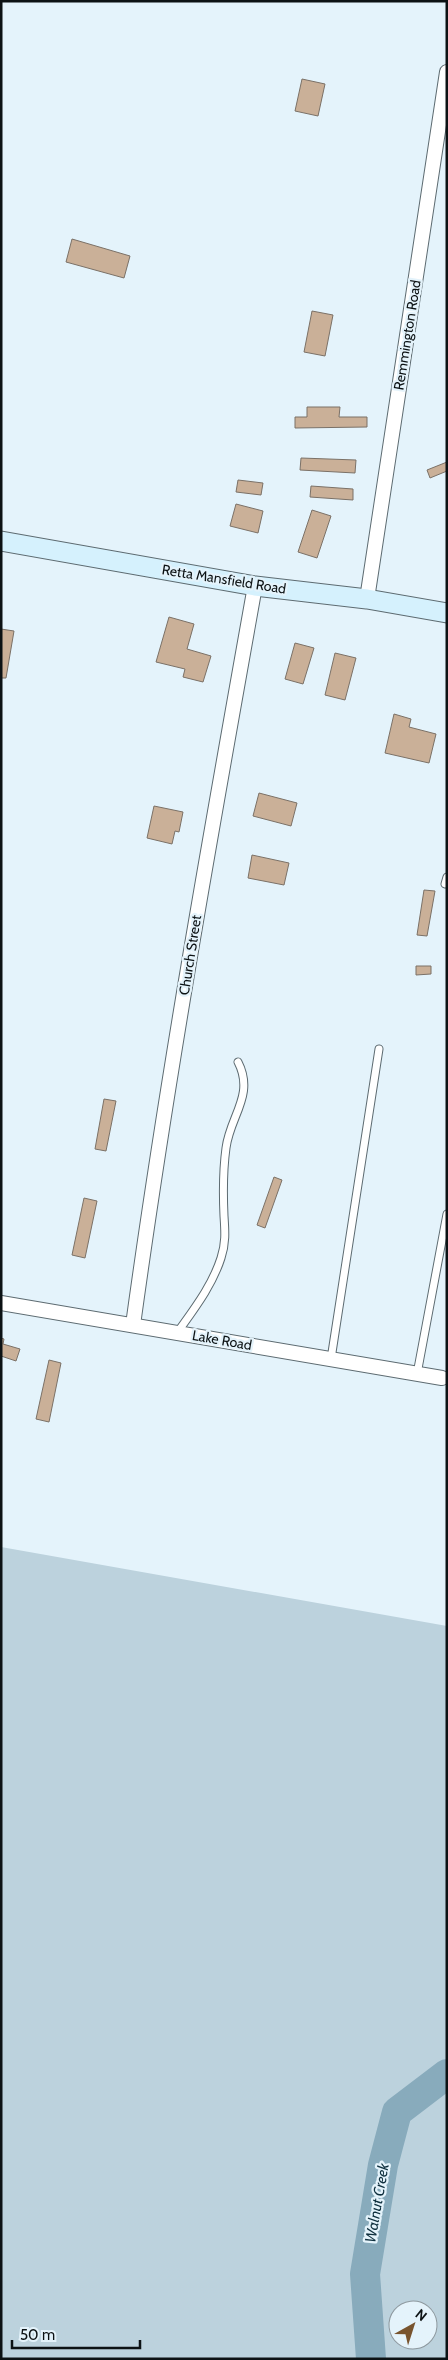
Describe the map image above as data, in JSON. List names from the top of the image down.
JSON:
{
  "streets": {
    "street": [
      "Remmington Road",
      "Retta Mansfield Road",
      "Church Street",
      "Lake Road"
    ]
  },
  "crossings": [
    ["Remmington Road", "Retta Mansfield Road"],
    ["Retta Mansfield Road", "Church Street"],
    ["Church Street", "Lake Road"]
  ],
  "water": ["Walnut Creek"],
  "scale_bar": "50 m",
  "north": "top right"
}
